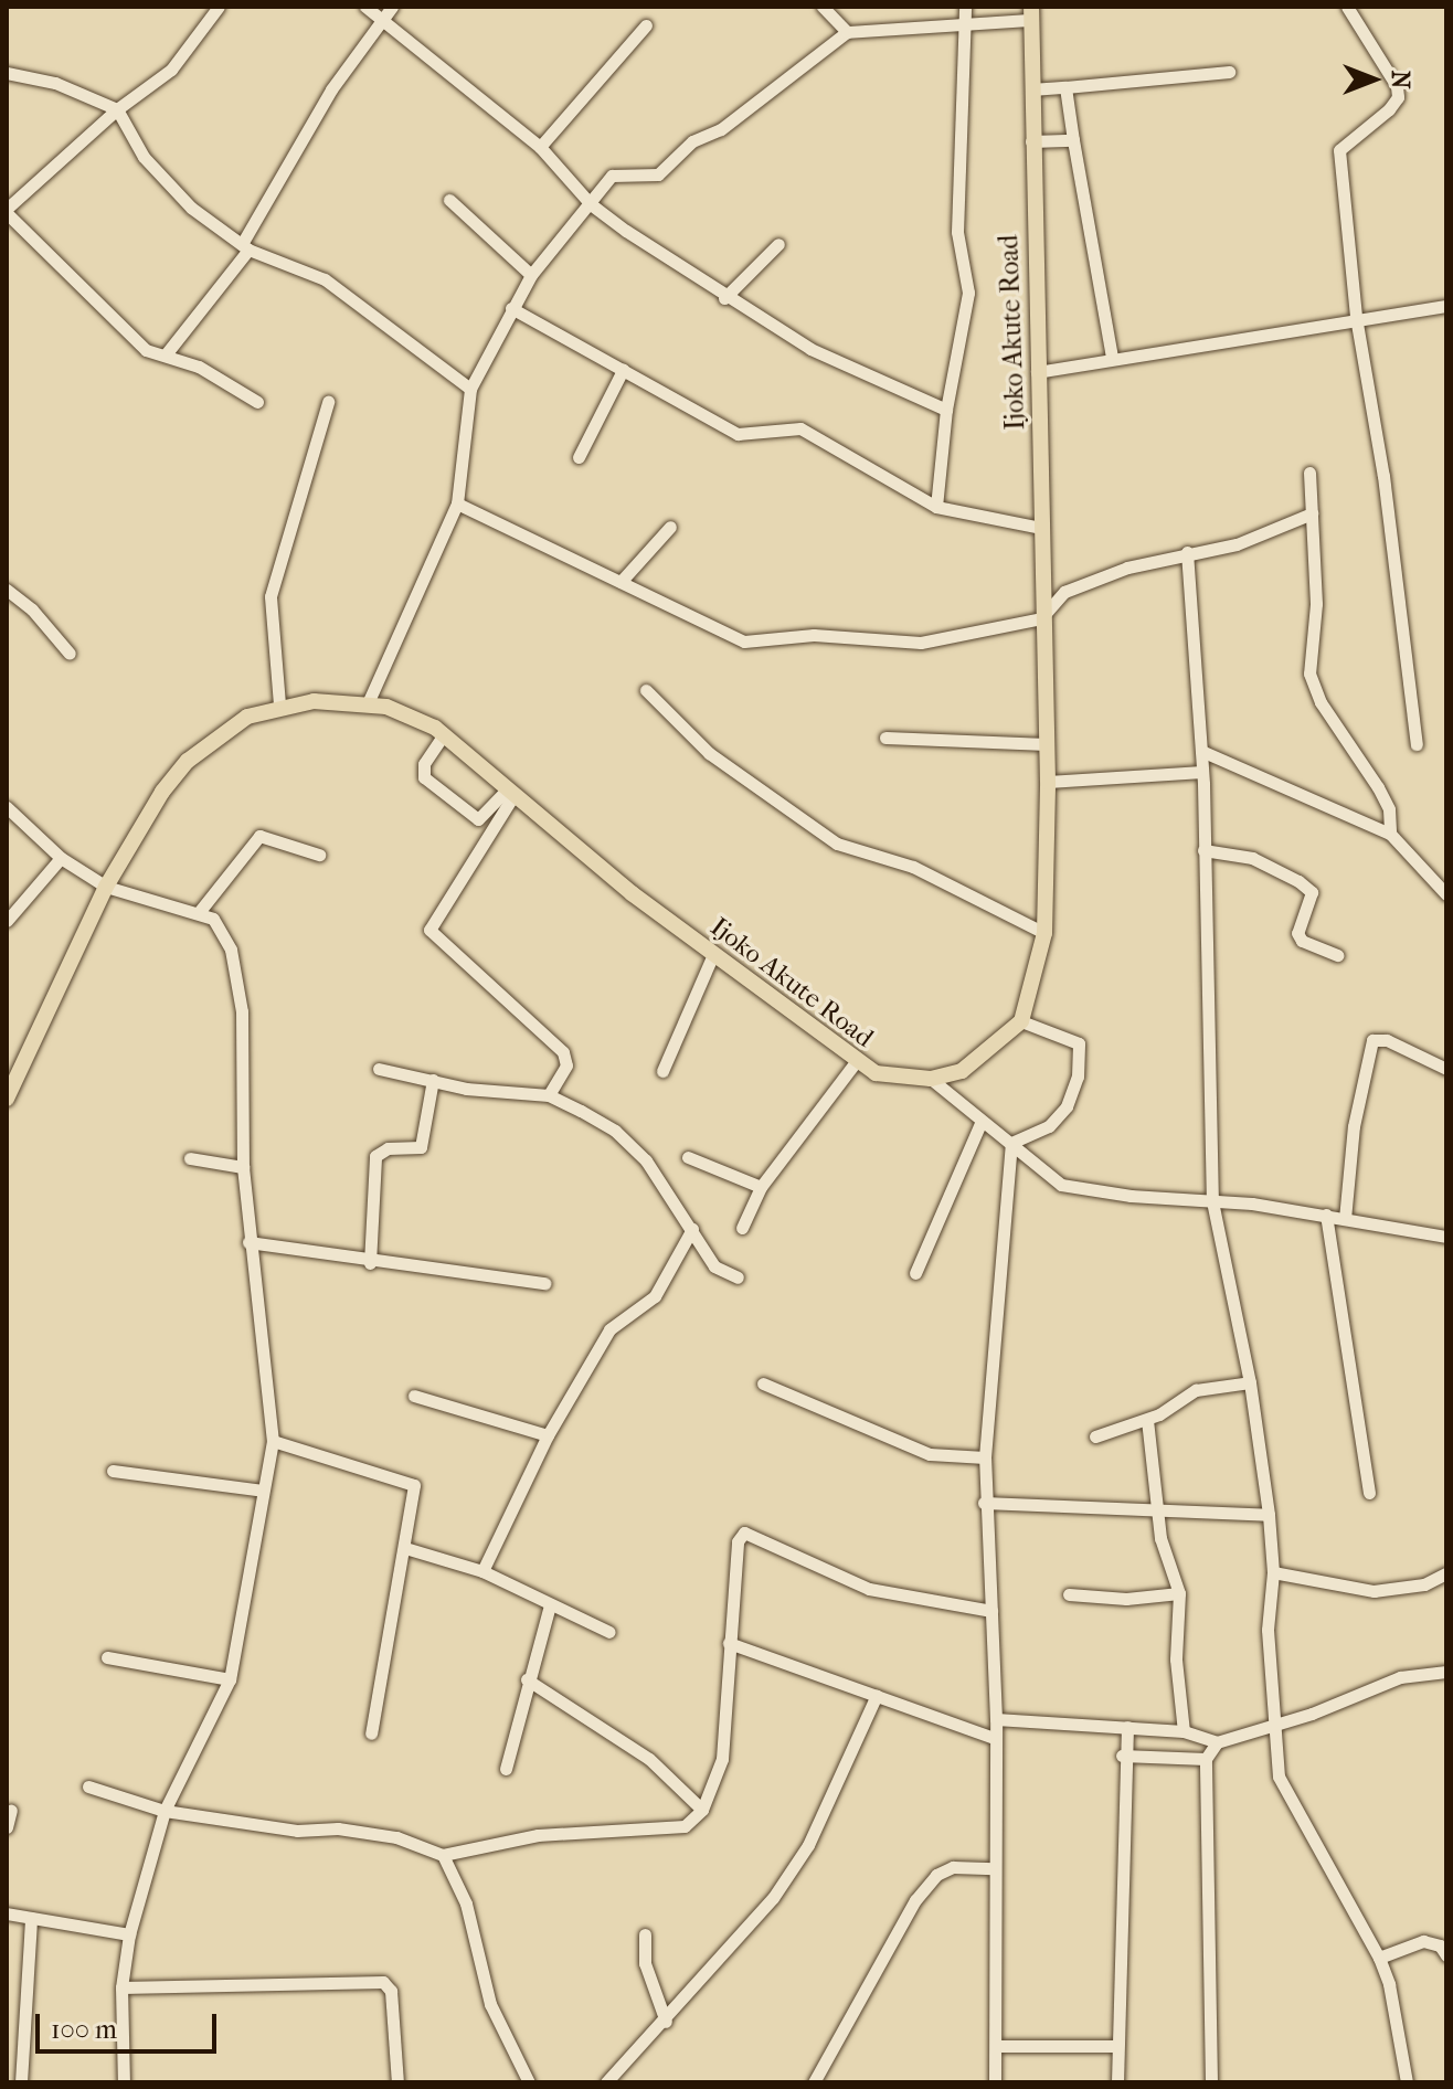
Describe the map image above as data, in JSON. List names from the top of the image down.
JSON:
{
  "streets": {
    "main road": ["Ijoko Akute Road"]
  },
  "scale_bar": "100 m",
  "north": "right"
}
